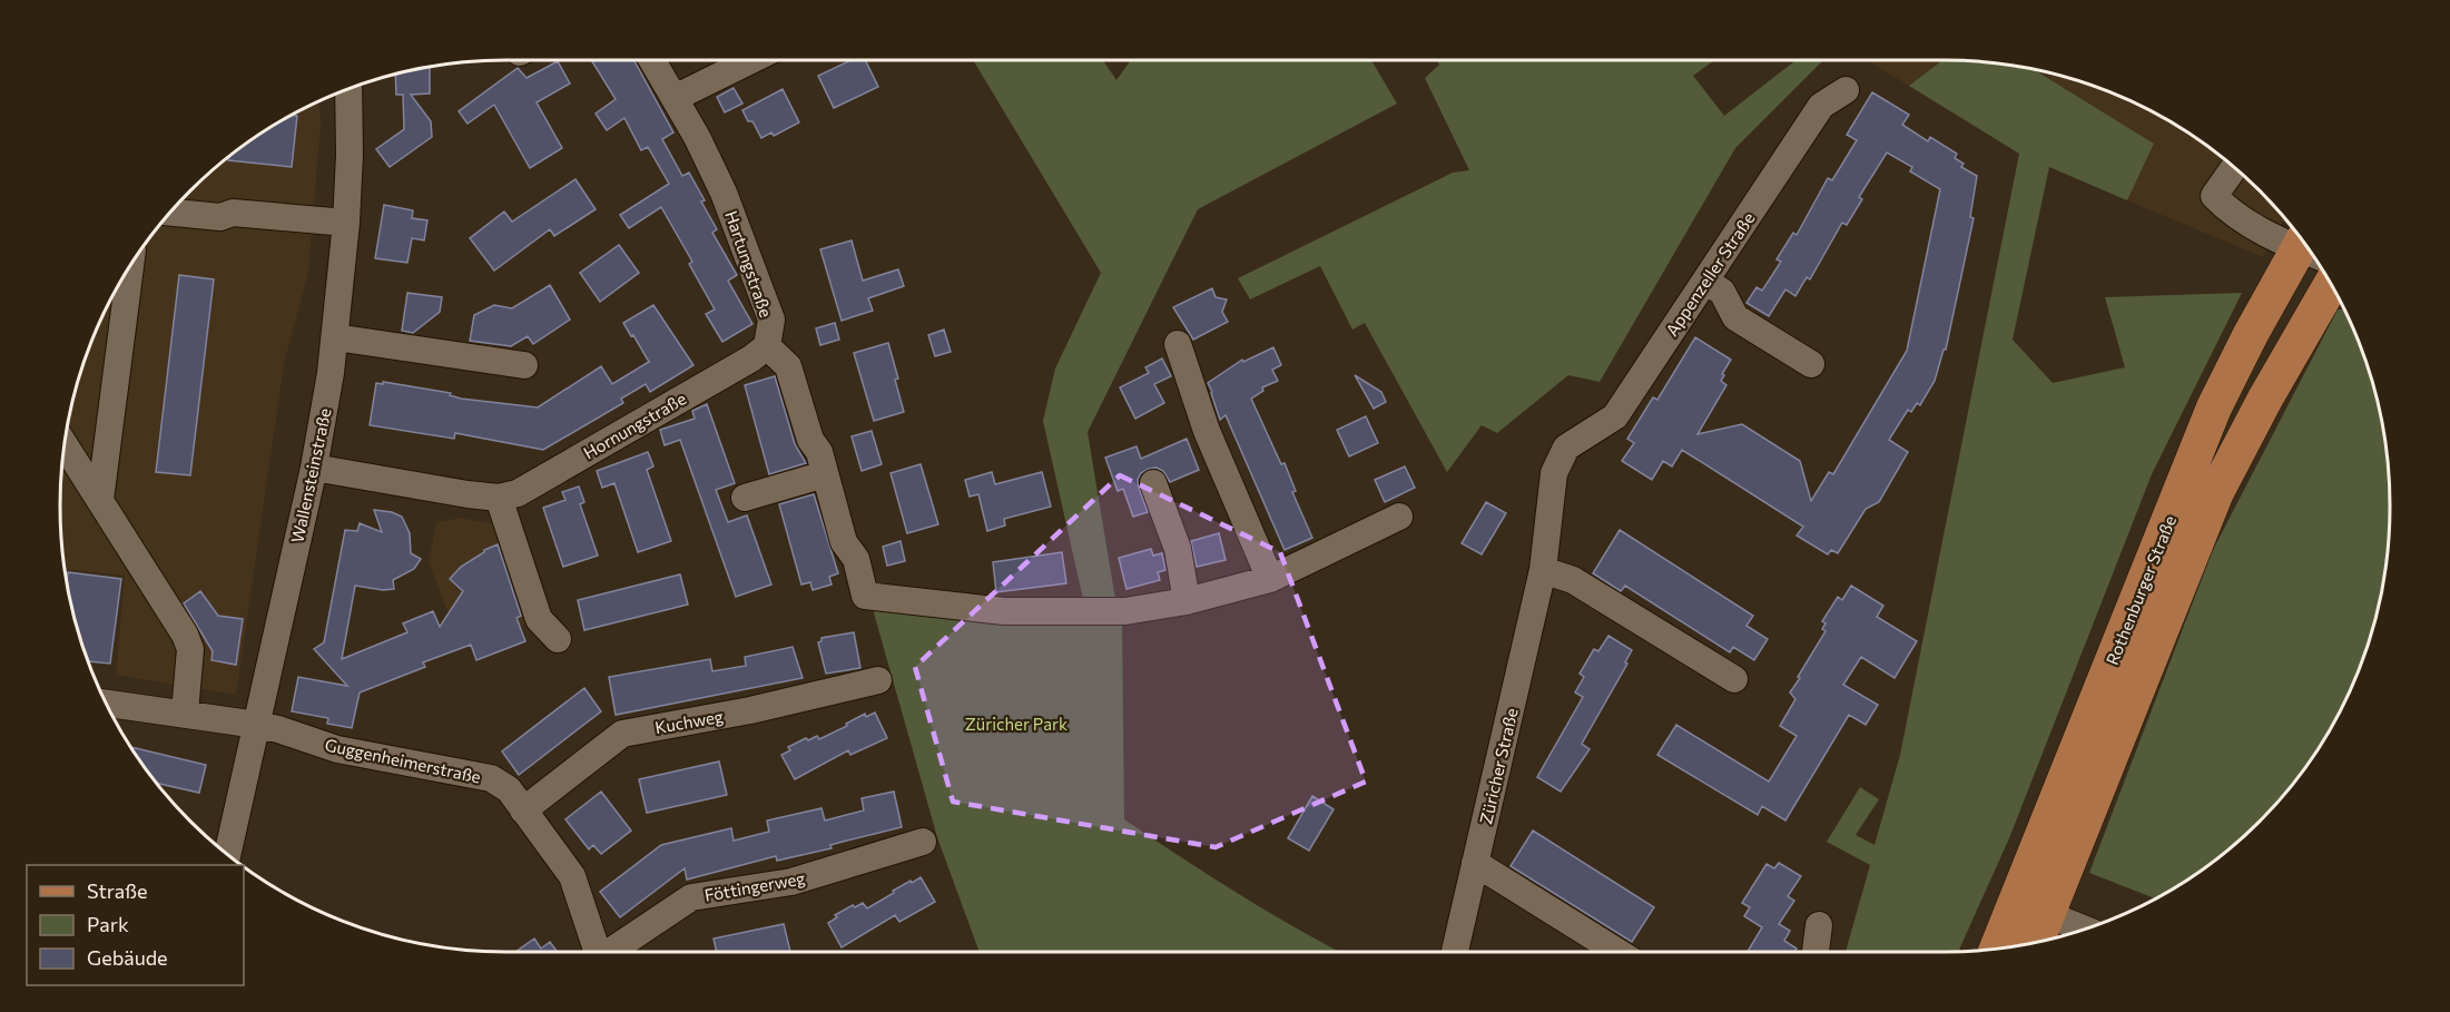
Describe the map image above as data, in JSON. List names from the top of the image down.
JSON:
{
  "streets": {
    "main road": ["Rothenburger Straße"],
    "street": [
      "Hartungstraße",
      "Appenzeller Straße",
      "Hornungstraße",
      "Wallensteinstraße",
      "Kuchweg",
      "Guggenheimerstraße",
      "Züricher Straße",
      "Föttingerweg"
    ]
  },
  "crossings": [
    ["Hartungstraße", "Hornungstraße"],
    ["Appenzeller Straße", "Züricher Straße"],
    ["Hornungstraße", "Wallensteinstraße"],
    ["Wallensteinstraße", "Guggenheimerstraße"],
    ["Kuchweg", "Guggenheimerstraße"]
  ],
  "parks": ["Züricher Park"],
  "legend": ["Straße", "Park", "Gebäude"]
}
